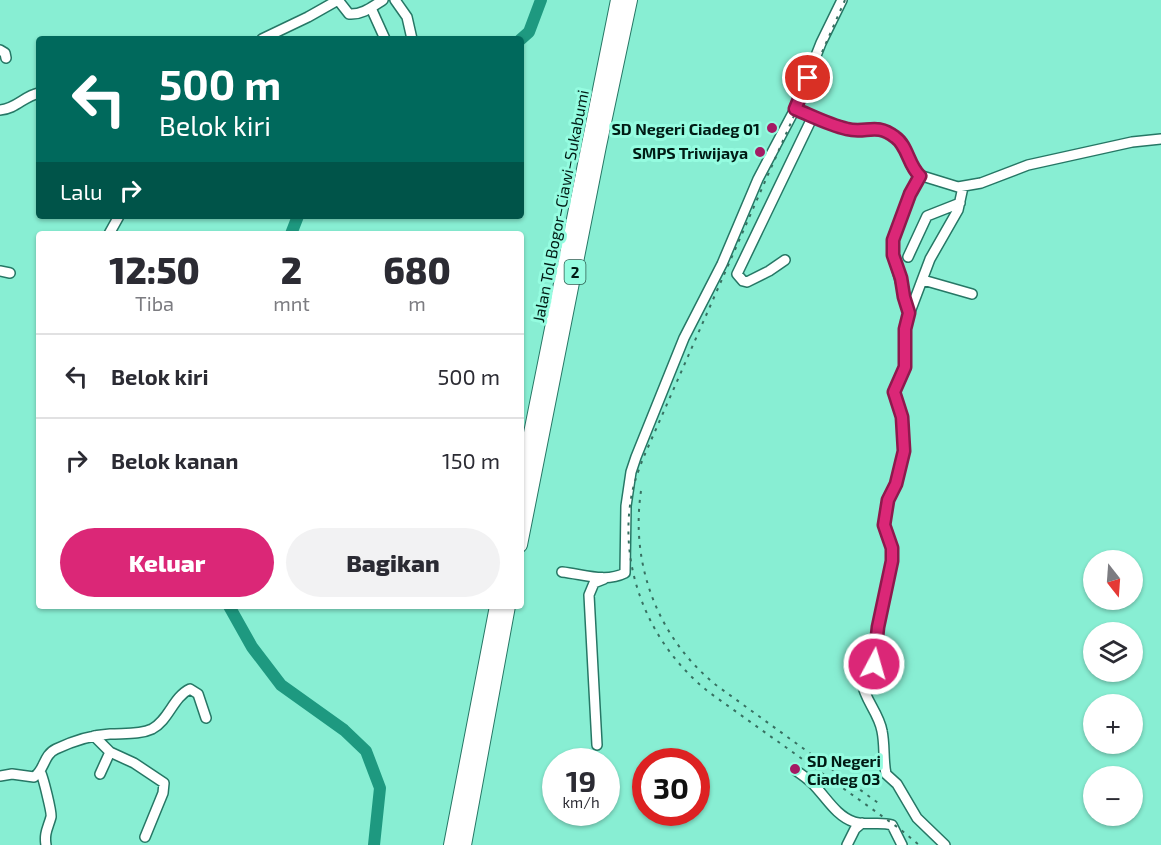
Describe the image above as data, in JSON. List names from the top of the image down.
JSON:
{
  "streets": {
    "highway": ["Jalan Tol Bogor–Ciawi–Sukabumi", "2"]
  },
  "places": ["SD Negeri Ciadeg 01", "SMPS Triwijaya", "SD Negeri Ciadeg 03"],
  "north": "bottom",
  "page": {
    "turn": ["500 m", "Belok kiri"],
    "then": "Lalu",
    "eta": [
      "12:50",
      "Tiba",
      "2",
      "mnt",
      "680",
      "m"
    ],
    "list": [
      {
        "name": "Belok kiri",
        "value": "500 m"
      },
      {
        "name": "Belok kanan",
        "value": "150 m"
      }
    ],
    "buttons": ["Keluar", "Bagikan"],
    "map_buttons": ["+", "−"],
    "speed": "19 km/h",
    "limit": "30"
  }
}
